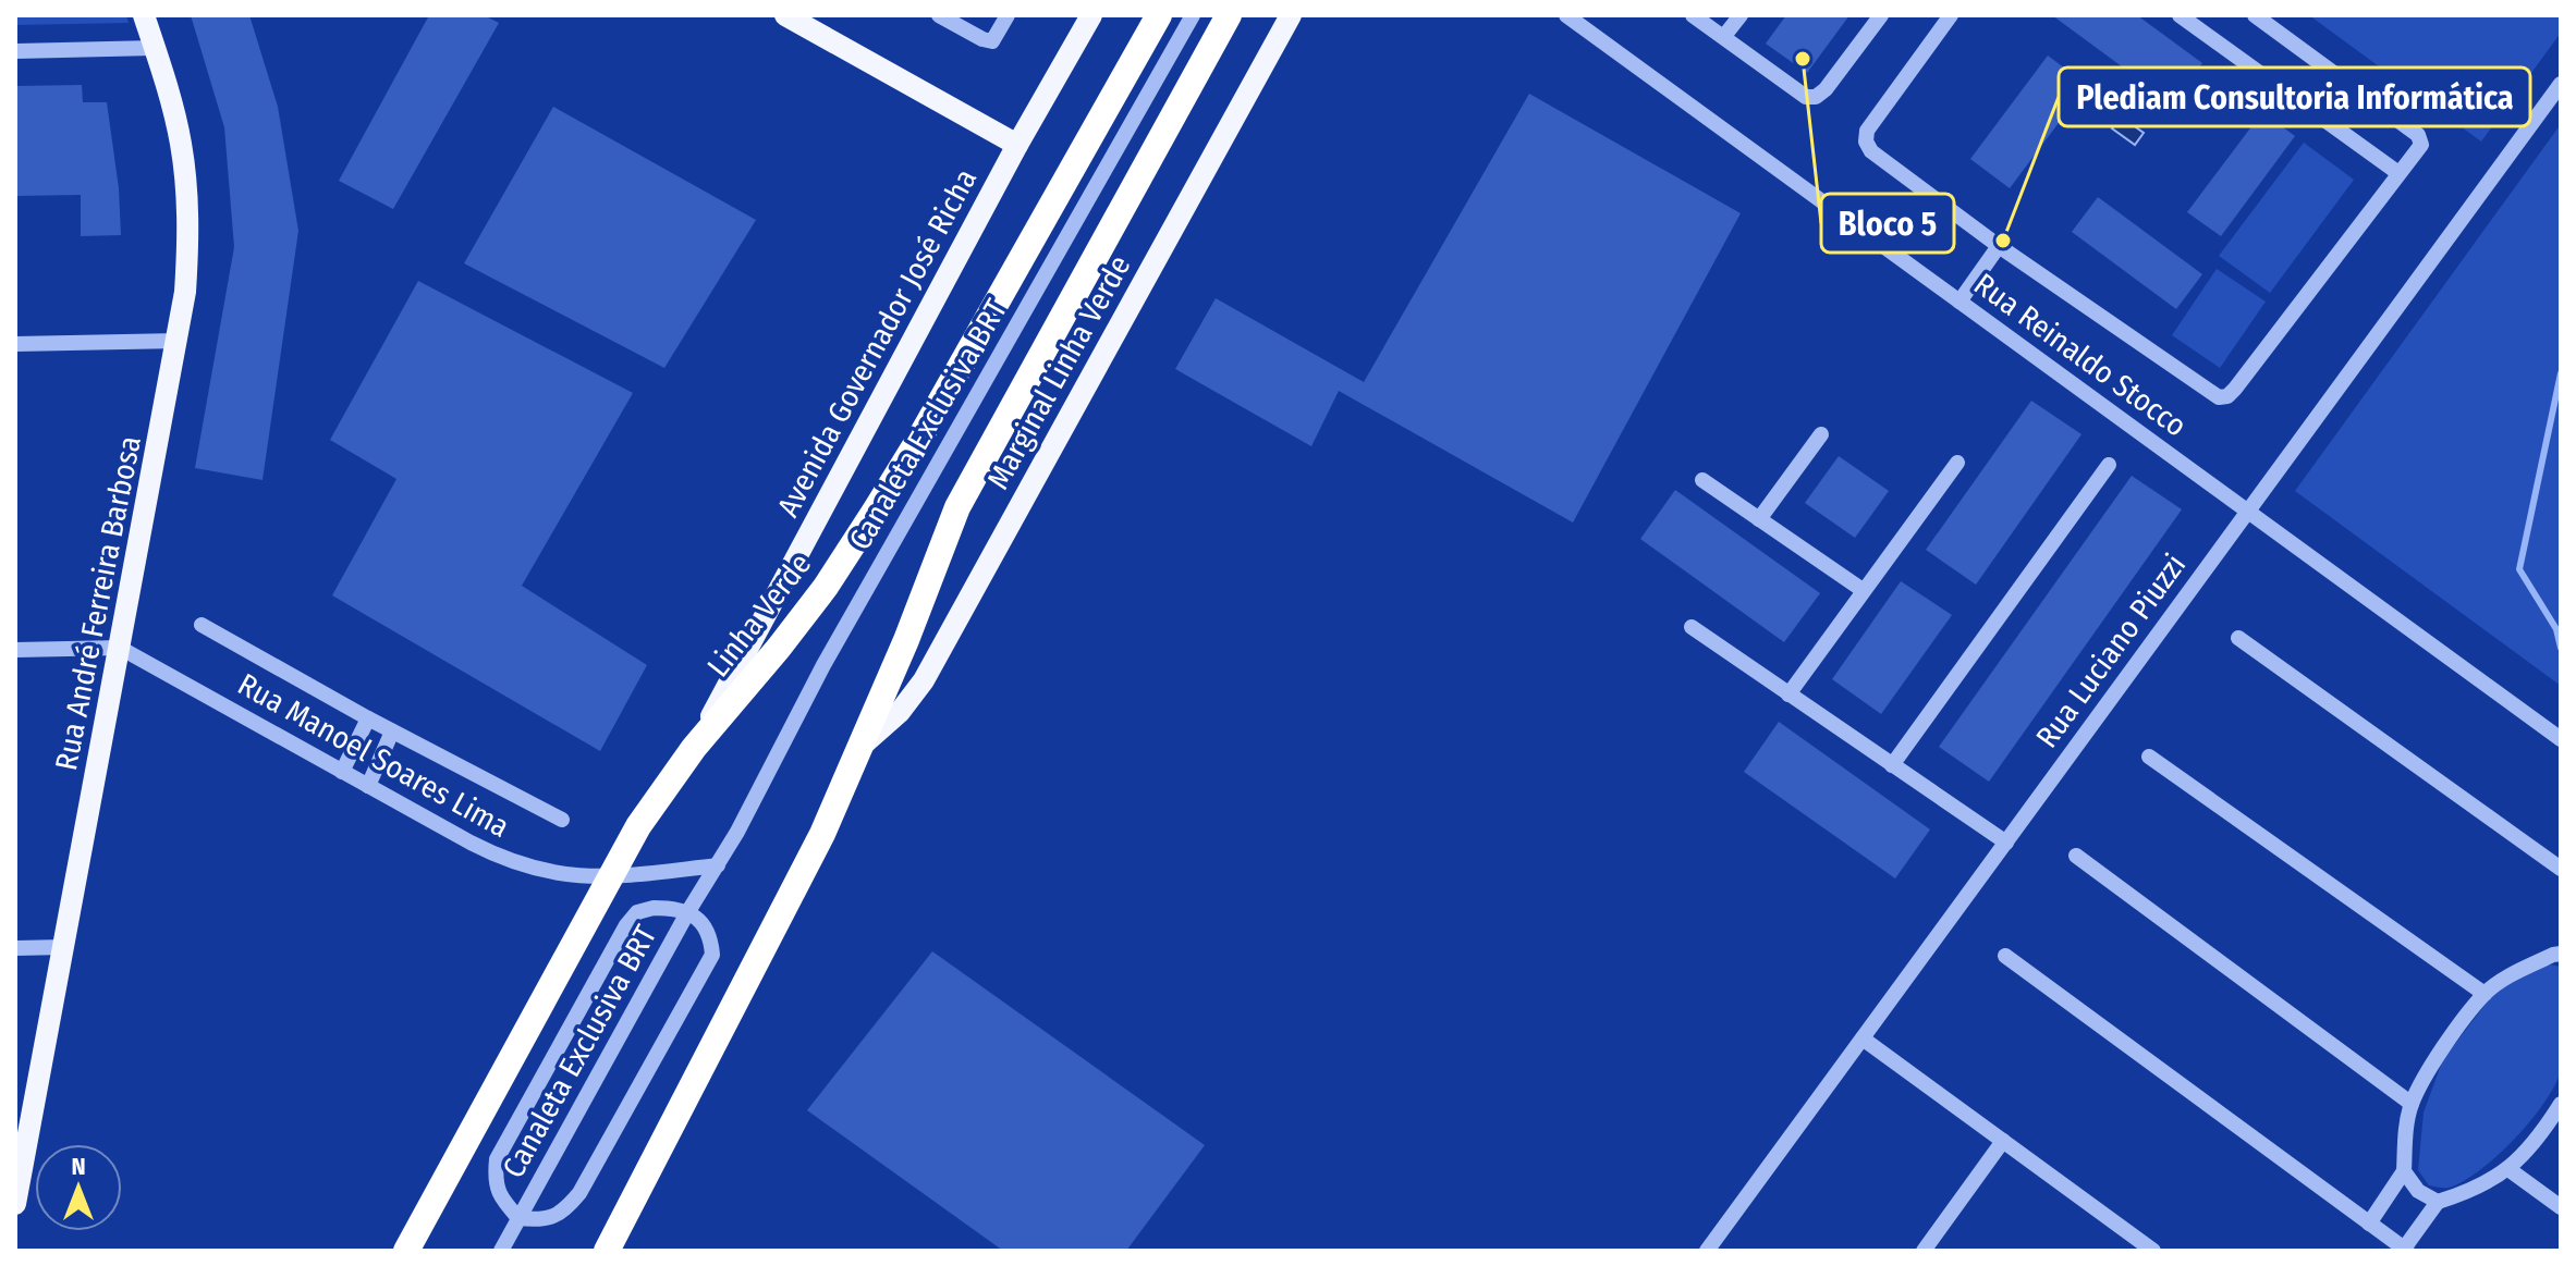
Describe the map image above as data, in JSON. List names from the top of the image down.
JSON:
{
  "streets": {
    "highway": ["Linha Verde"],
    "main road": ["Avenida Governador José Richa", "Marginal Linha Verde", "Rua André Ferreira Barbosa"],
    "street": [
      "Rua Reinaldo Stocco",
      "Canaleta Exclusiva BRT",
      "Rua Luciano Piuzzi",
      "Rua Manoel Soares Lima"
    ]
  },
  "crossings": [
    ["Avenida Governador José Richa", "Linha Verde"],
    ["Rua Reinaldo Stocco", "Rua Luciano Piuzzi"],
    ["Canaleta Exclusiva BRT", "Linha Verde"],
    ["Canaleta Exclusiva BRT", "Rua Manoel Soares Lima"],
    ["Rua André Ferreira Barbosa", "Rua Manoel Soares Lima"],
    ["Linha Verde", "Rua Manoel Soares Lima"]
  ],
  "places": ["Bloco 5", "Plediam Consultoria Informática"],
  "north": "top"
}
